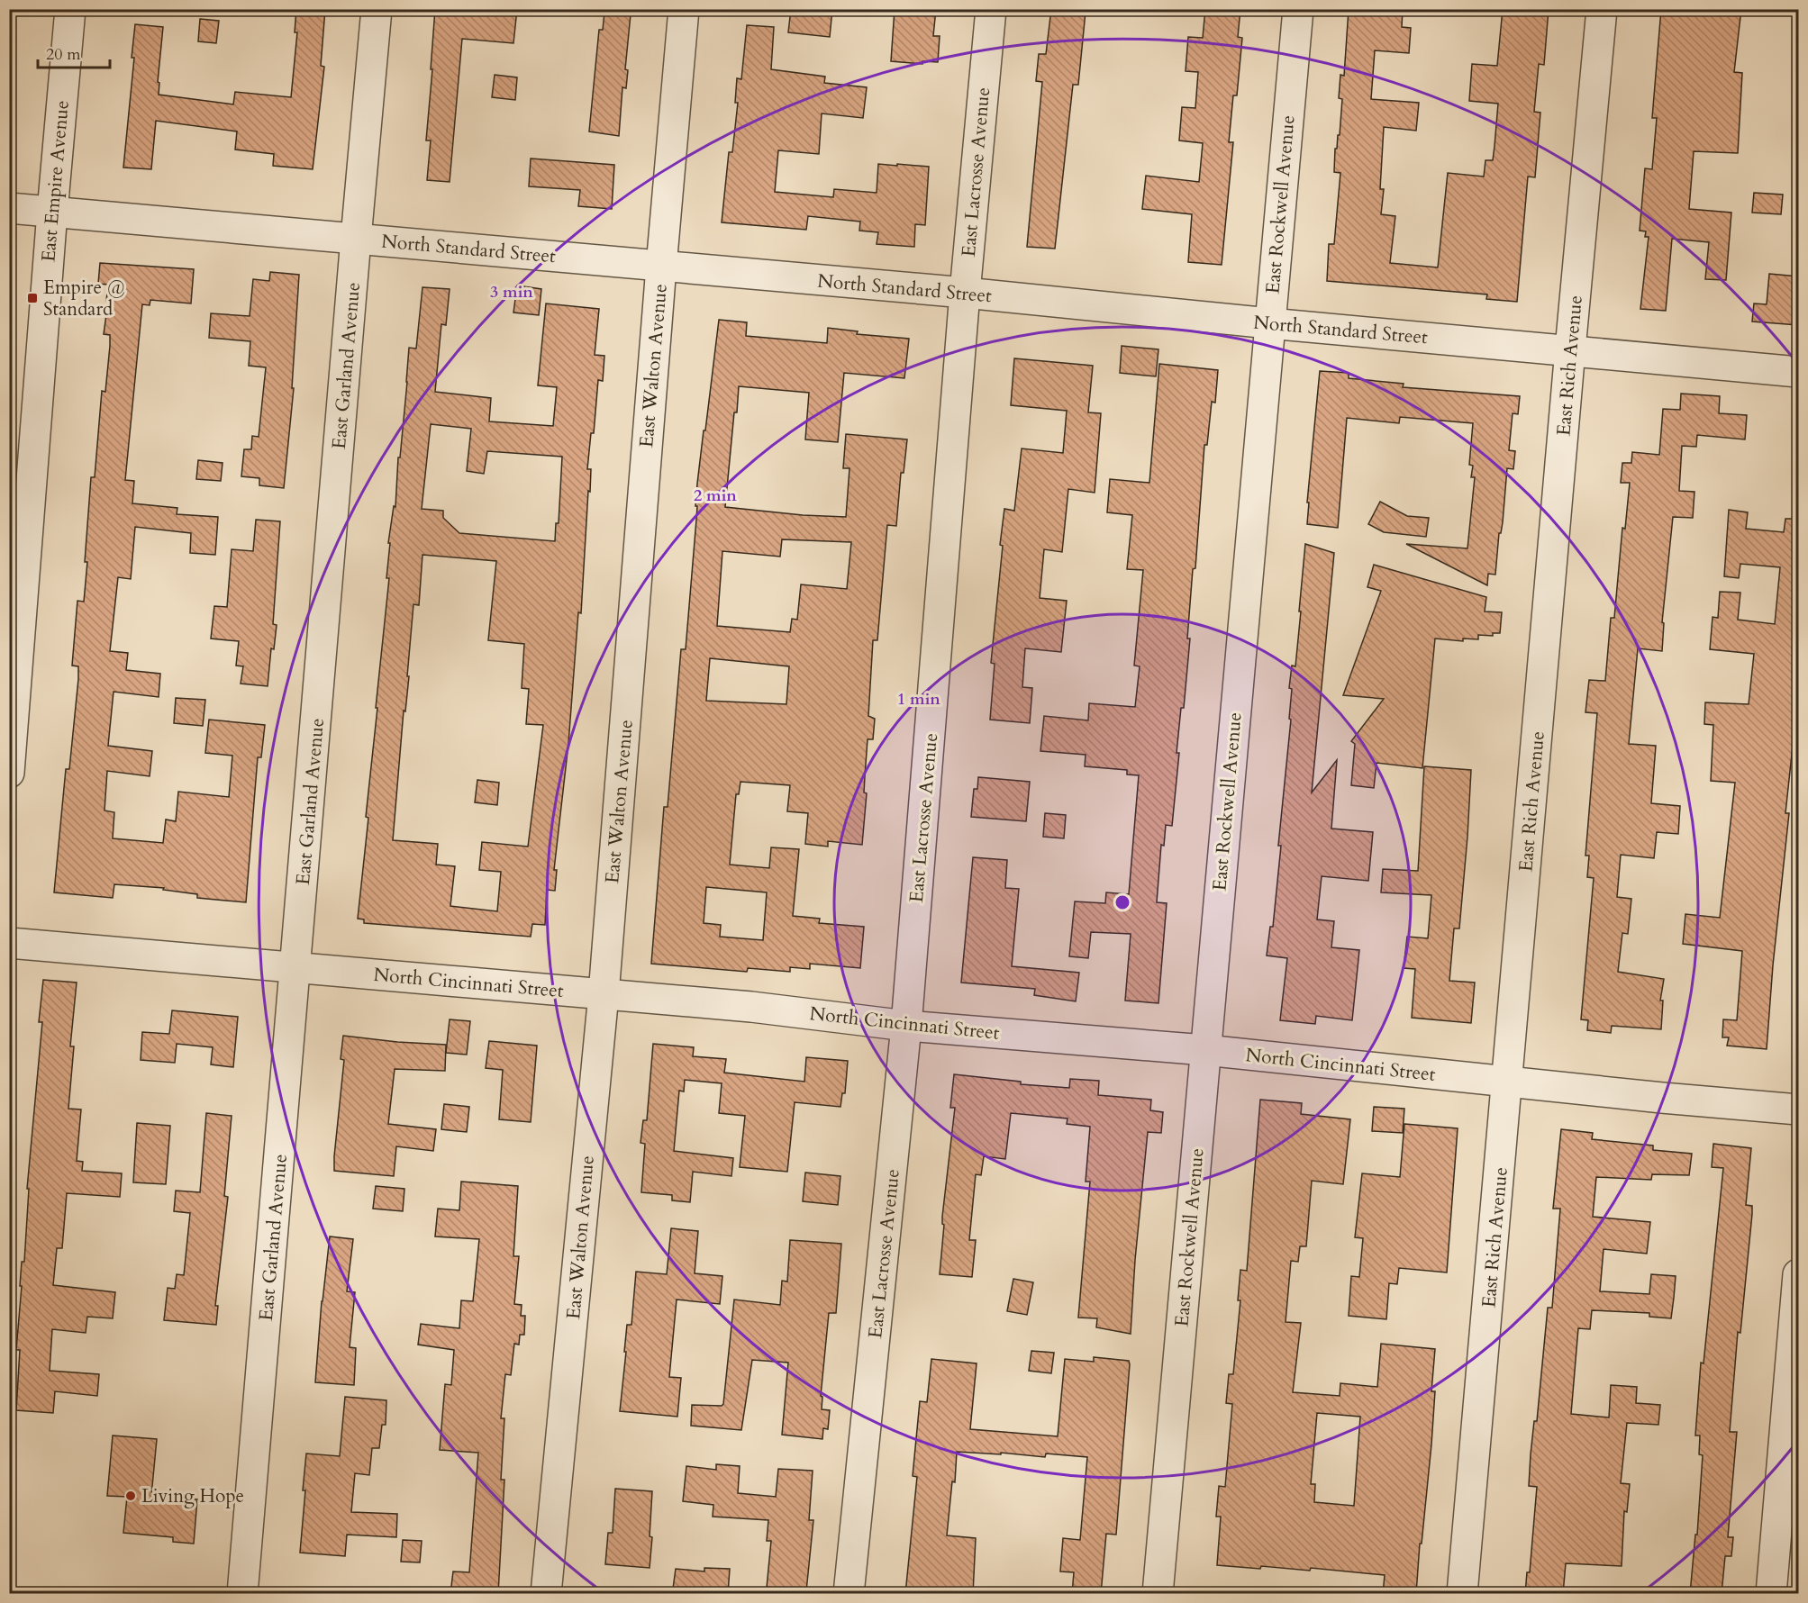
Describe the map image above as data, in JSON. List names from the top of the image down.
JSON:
{
  "streets": {
    "street": [
      "East Lacrosse Avenue",
      "East Empire Avenue",
      "East Rockwell Avenue",
      "North Standard Street",
      "East Garland Avenue",
      "East Walton Avenue",
      "East Rich Avenue",
      "North Cincinnati Street"
    ]
  },
  "crossings": [
    ["East Lacrosse Avenue", "North Standard Street"],
    ["East Lacrosse Avenue", "North Cincinnati Street"],
    ["East Empire Avenue", "North Standard Street"],
    ["East Rockwell Avenue", "North Standard Street"],
    ["East Rockwell Avenue", "North Cincinnati Street"],
    ["North Standard Street", "East Garland Avenue"],
    ["North Standard Street", "East Walton Avenue"],
    ["North Standard Street", "East Rich Avenue"],
    ["East Garland Avenue", "North Cincinnati Street"],
    ["East Walton Avenue", "North Cincinnati Street"],
    ["East Rich Avenue", "North Cincinnati Street"]
  ],
  "places": {
    "transit": ["Empire @ Standard"],
    "other": ["Living Hope"]
  },
  "scale_bar": "20 m",
  "rings": ["3 min", "2 min", "1 min"]
}
